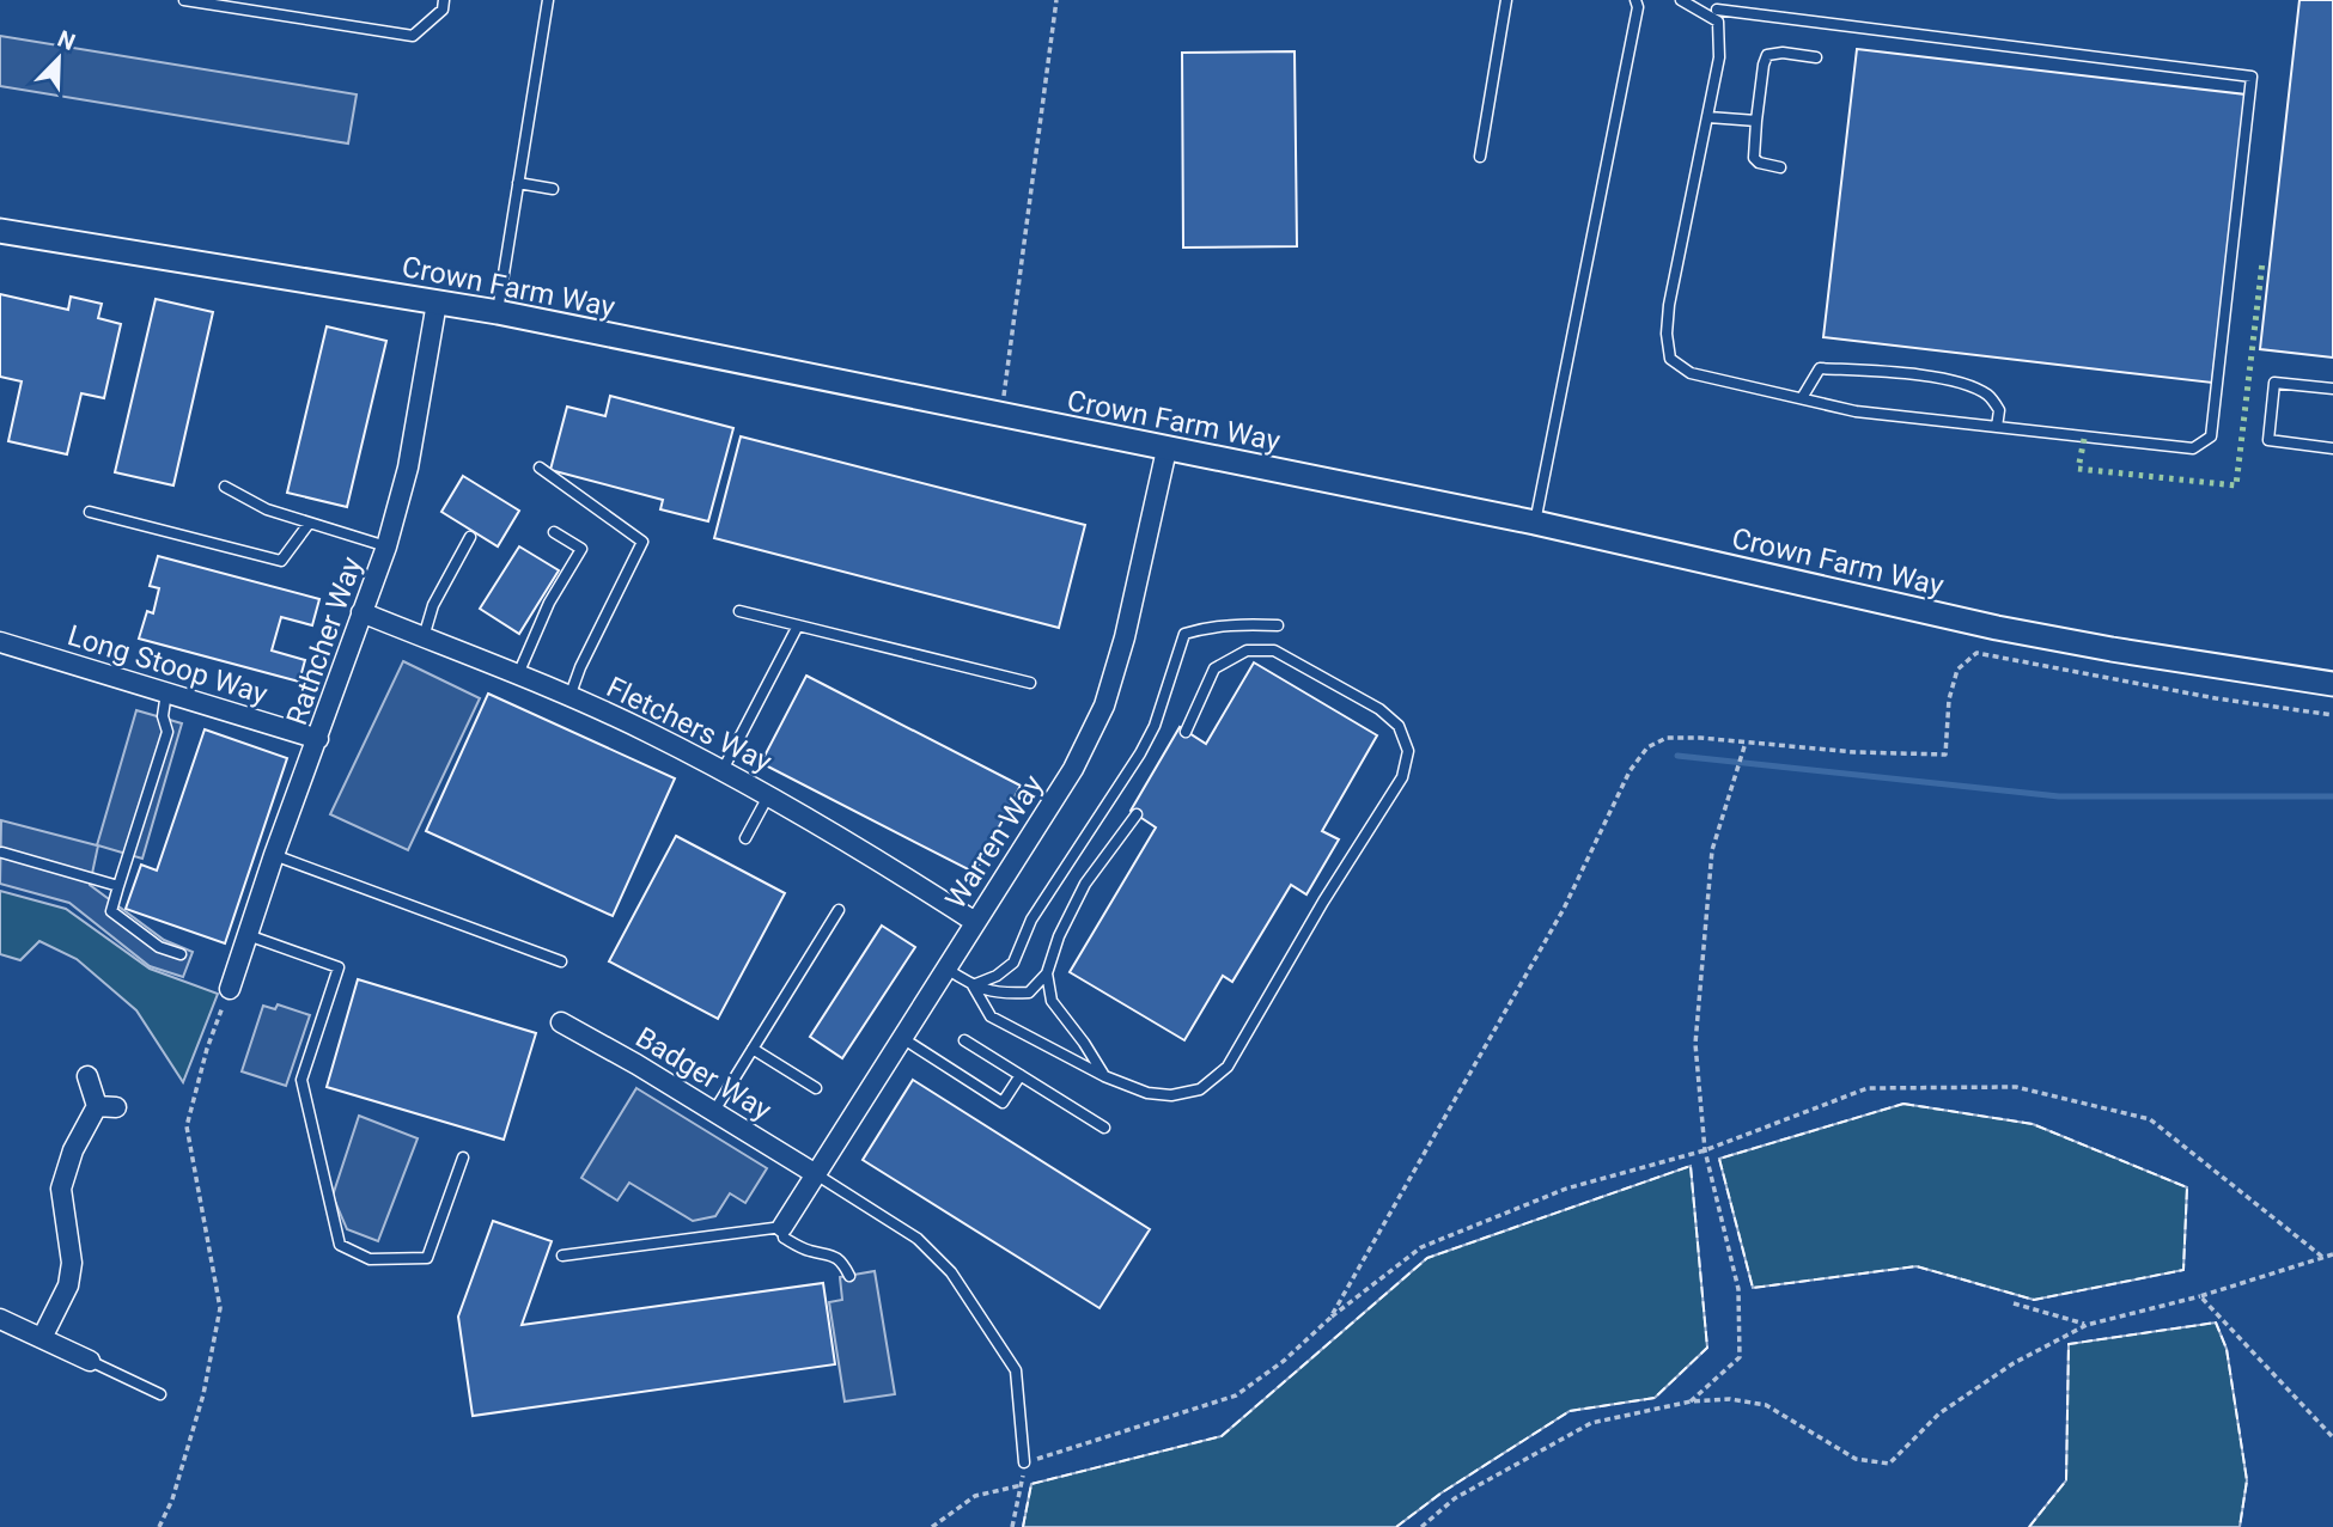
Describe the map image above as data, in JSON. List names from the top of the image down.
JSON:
{
  "streets": {
    "street": [
      "Crown Farm Way",
      "Rathcher Way",
      "Long Stoop Way",
      "Fletchers Way",
      "Warren Way",
      "Badger Way"
    ]
  },
  "crossings": [
    ["Crown Farm Way", "Rathcher Way"],
    ["Crown Farm Way", "Warren Way"],
    ["Rathcher Way", "Long Stoop Way"],
    ["Rathcher Way", "Fletchers Way"],
    ["Fletchers Way", "Warren Way"],
    ["Warren Way", "Badger Way"]
  ],
  "north": "top right"
}
